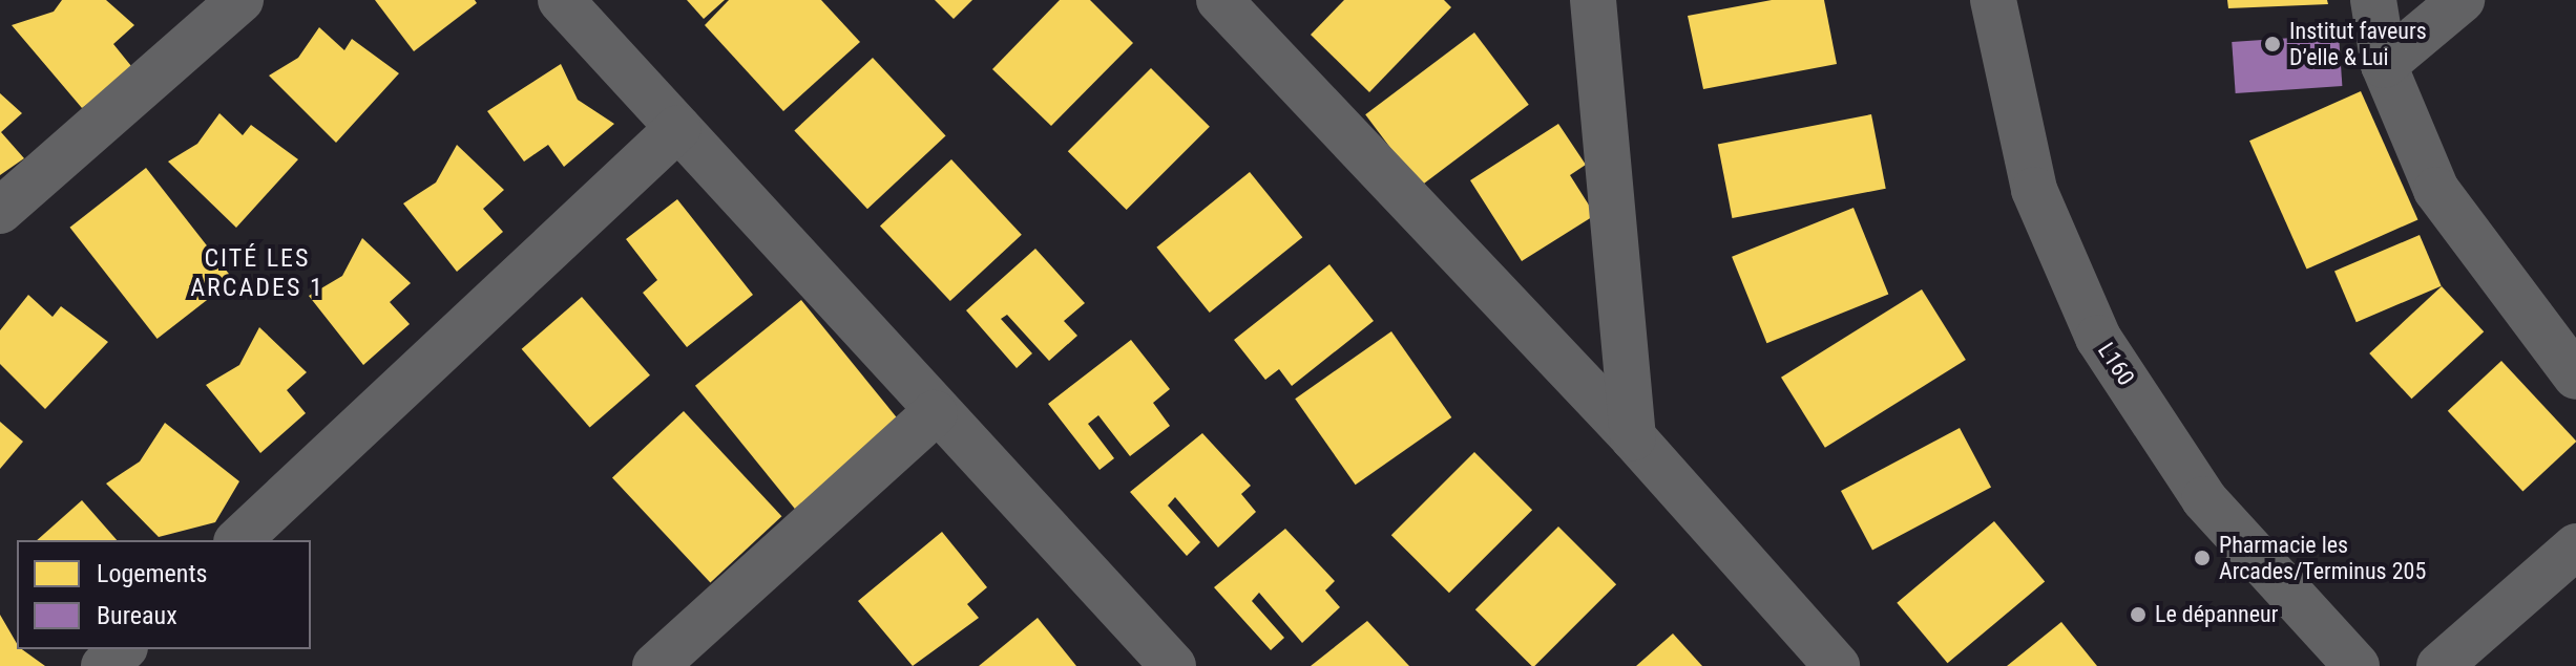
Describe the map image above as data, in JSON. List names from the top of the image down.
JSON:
{
  "streets": {
    "street": ["L160"]
  },
  "districts": ["CITÉ LES ARCADES 1"],
  "places": ["Institut faveurs D’elle & Lui", "Pharmacie les Arcades/Terminus 205", "Le dépanneur"],
  "legend": ["Logements", "Bureaux"]
}
